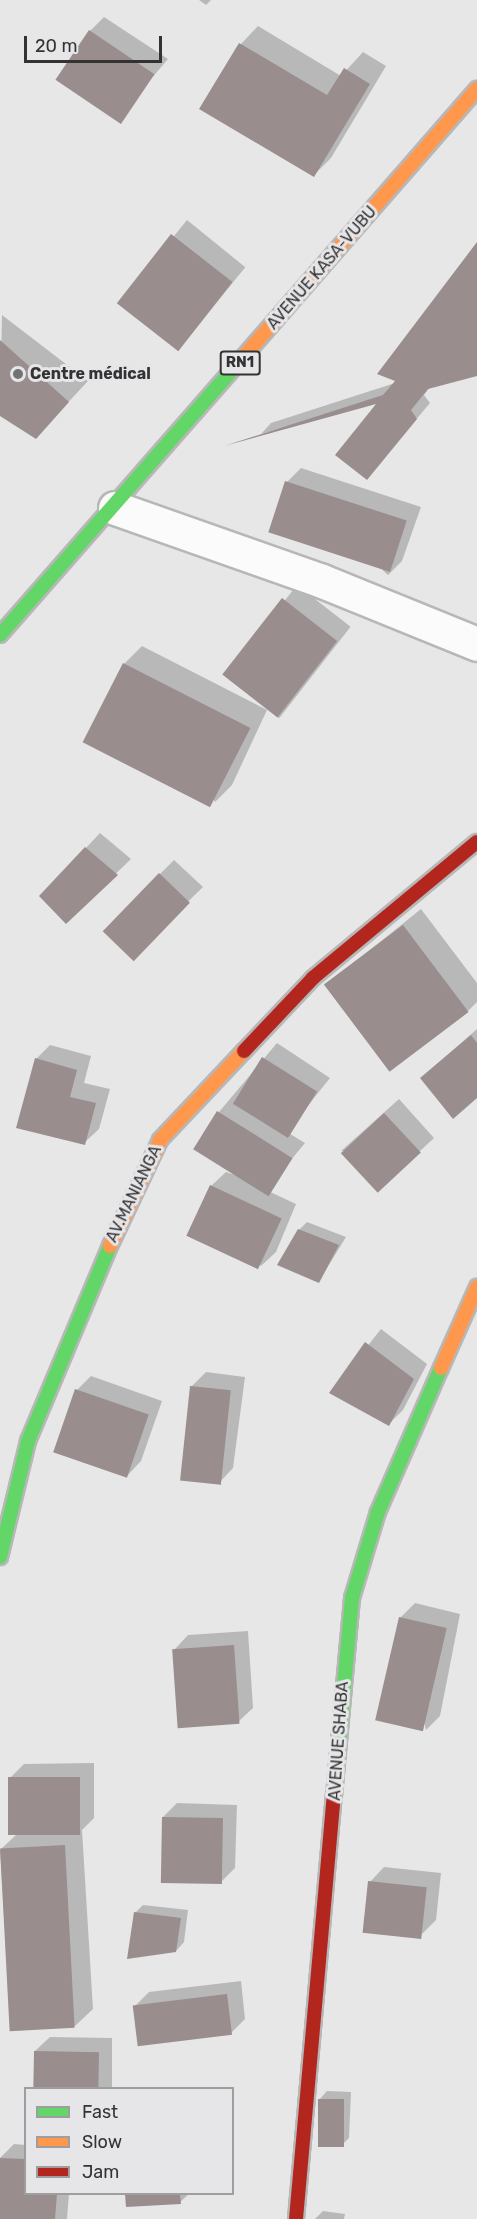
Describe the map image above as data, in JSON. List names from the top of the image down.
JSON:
{
  "streets": {
    "main road": [
      "AVENUE KASA-VUBU",
      "RN1",
      "AV.MANIANGA",
      "AVENUE SHABA"
    ]
  },
  "places": ["Centre médical"],
  "legend": ["Fast", "Slow", "Jam"],
  "scale_bar": "20 m"
}
